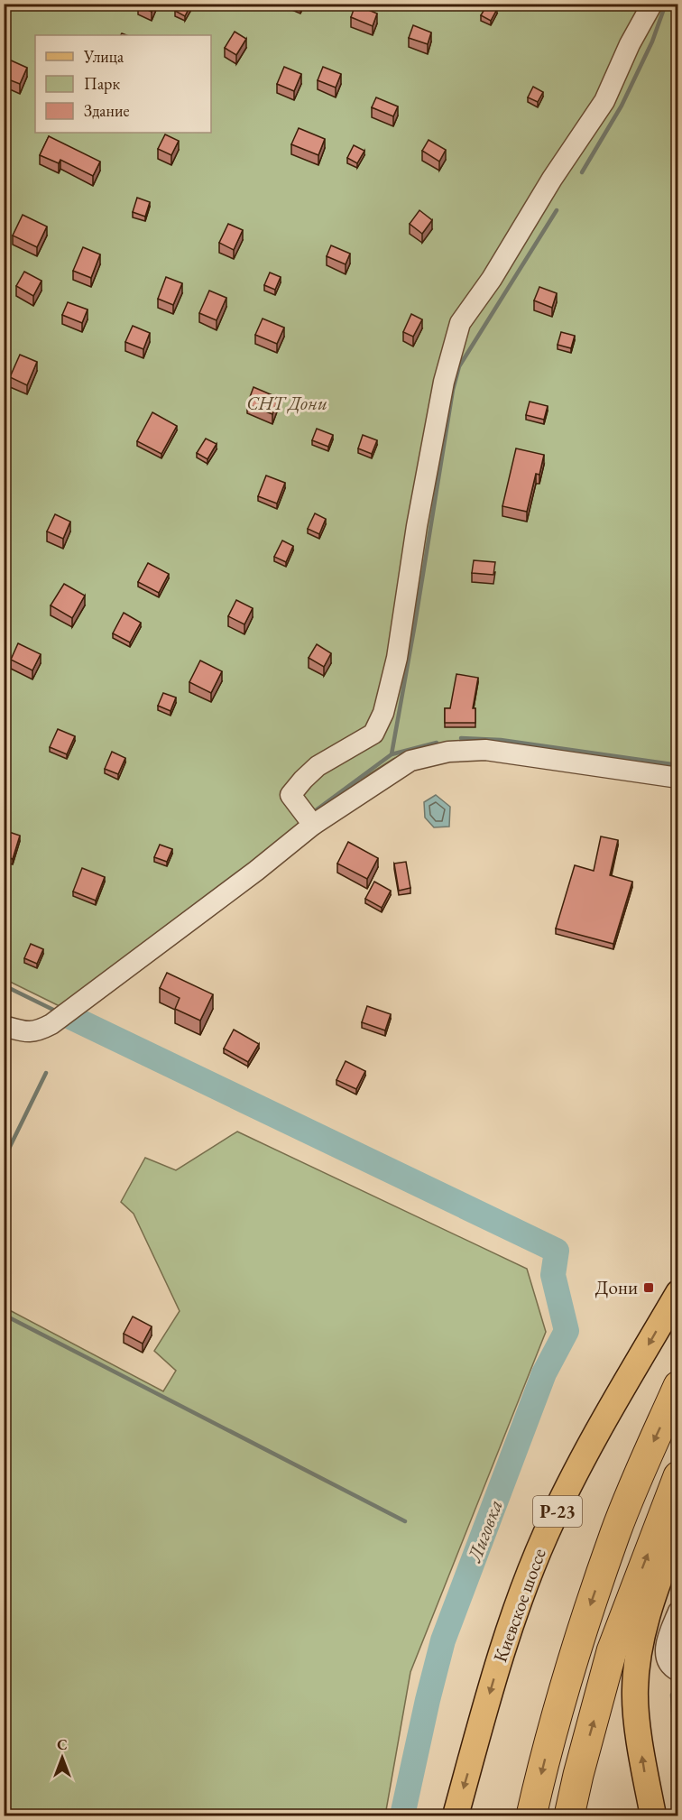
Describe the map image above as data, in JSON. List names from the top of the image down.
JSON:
{
  "streets": {
    "main road": ["Р-23", "Киевское шоссе"]
  },
  "water": ["Лиговка"],
  "parks": ["СНТ Дони"],
  "places": {
    "transit": ["Дони"]
  },
  "legend": ["Улица", "Парк", "Здание"],
  "north": "top"
}
